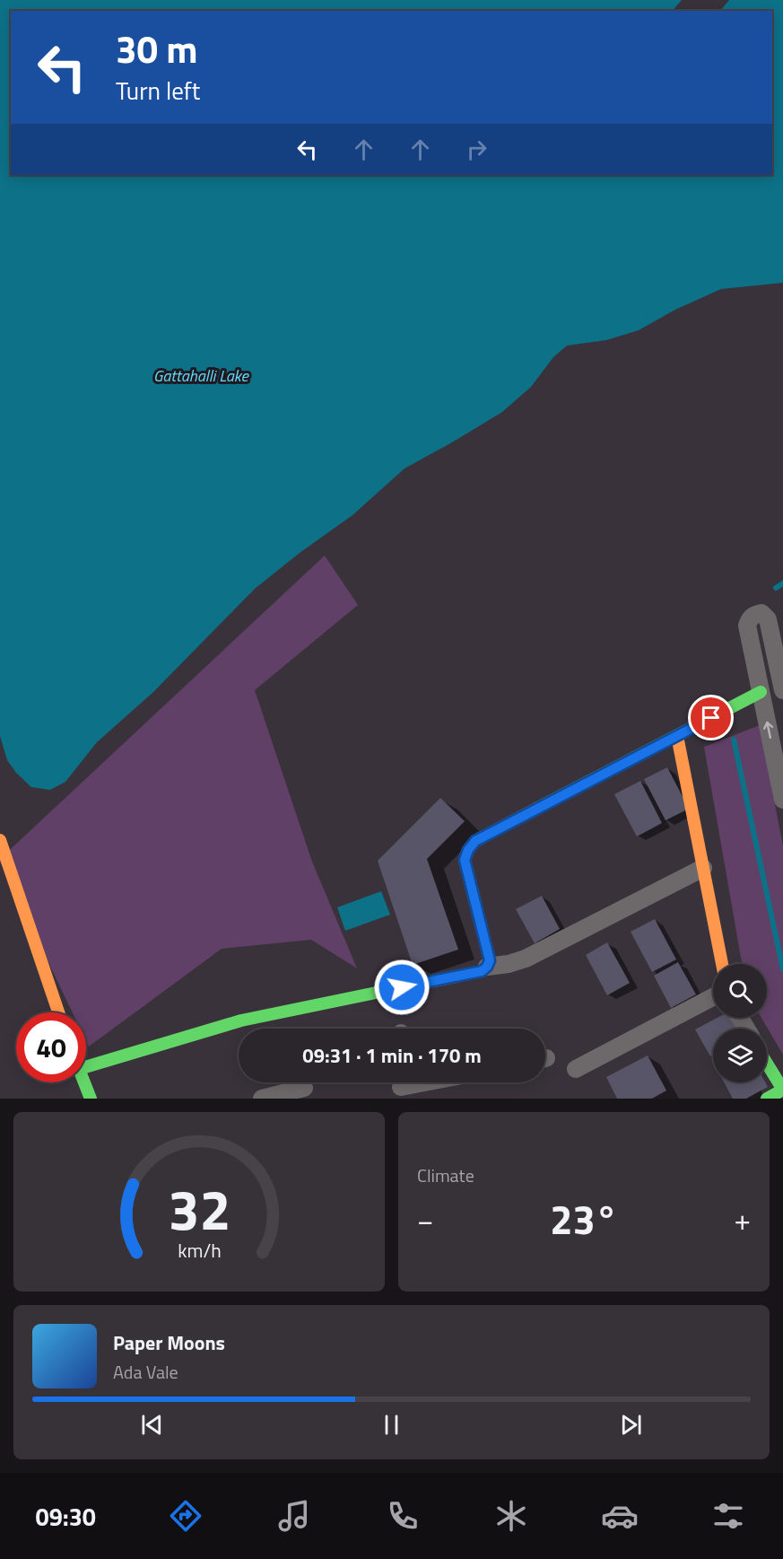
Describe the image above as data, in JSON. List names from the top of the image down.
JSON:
{
  "water": ["Gattahalli Lake"],
  "page": {
    "turn": ["30 m", "Turn left"],
    "limit": "40",
    "trip": "09:31 · 1 min · 170 m",
    "tile": "Climate",
    "heat": ["−", "23°", "+"],
    "song": ["Paper Moons", "Ada Vale"],
    "tabs": "09:30",
    "gauge": ["32", "km/h"]
  }
}
